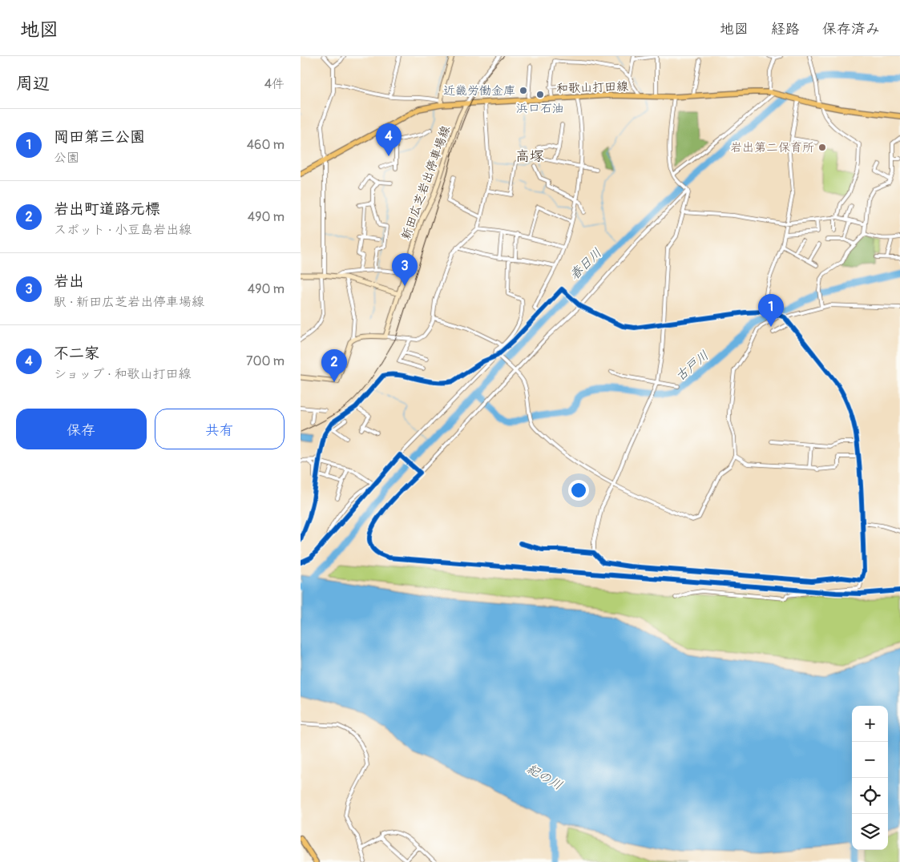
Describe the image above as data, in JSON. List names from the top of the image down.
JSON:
{
  "streets": {
    "main road": ["和歌山打田線", "新田広芝岩出停車場線"]
  },
  "crossings": [
    ["和歌山打田線", "新田広芝岩出停車場線"]
  ],
  "districts": ["高塚"],
  "water": ["春日川", "古戸川", "紀の川"],
  "places": ["近畿労働金庫", "浜口石油", "岩出第二保育所"],
  "page": {
    "header": "地図",
    "nav": ["地図", "経路", "保存済み"],
    "heading": ["周辺", "4件"],
    "list": [
      {
        "mark": "1",
        "name": "岡田第三公園",
        "note": "公園",
        "value": "460 m"
      },
      {
        "mark": "2",
        "name": "岩出町道路元標",
        "note": "スポット · 小豆島岩出線",
        "value": "490 m"
      },
      {
        "mark": "3",
        "name": "岩出",
        "note": "駅 · 新田広芝岩出停車場線",
        "value": "490 m"
      },
      {
        "mark": "4",
        "name": "不二家",
        "note": "ショップ · 和歌山打田線",
        "value": "700 m"
      }
    ],
    "pins": [
      "4",
      "3",
      "1",
      "2"
    ],
    "buttons": ["保存", "共有"],
    "map_buttons": ["+", "−"]
  }
}
